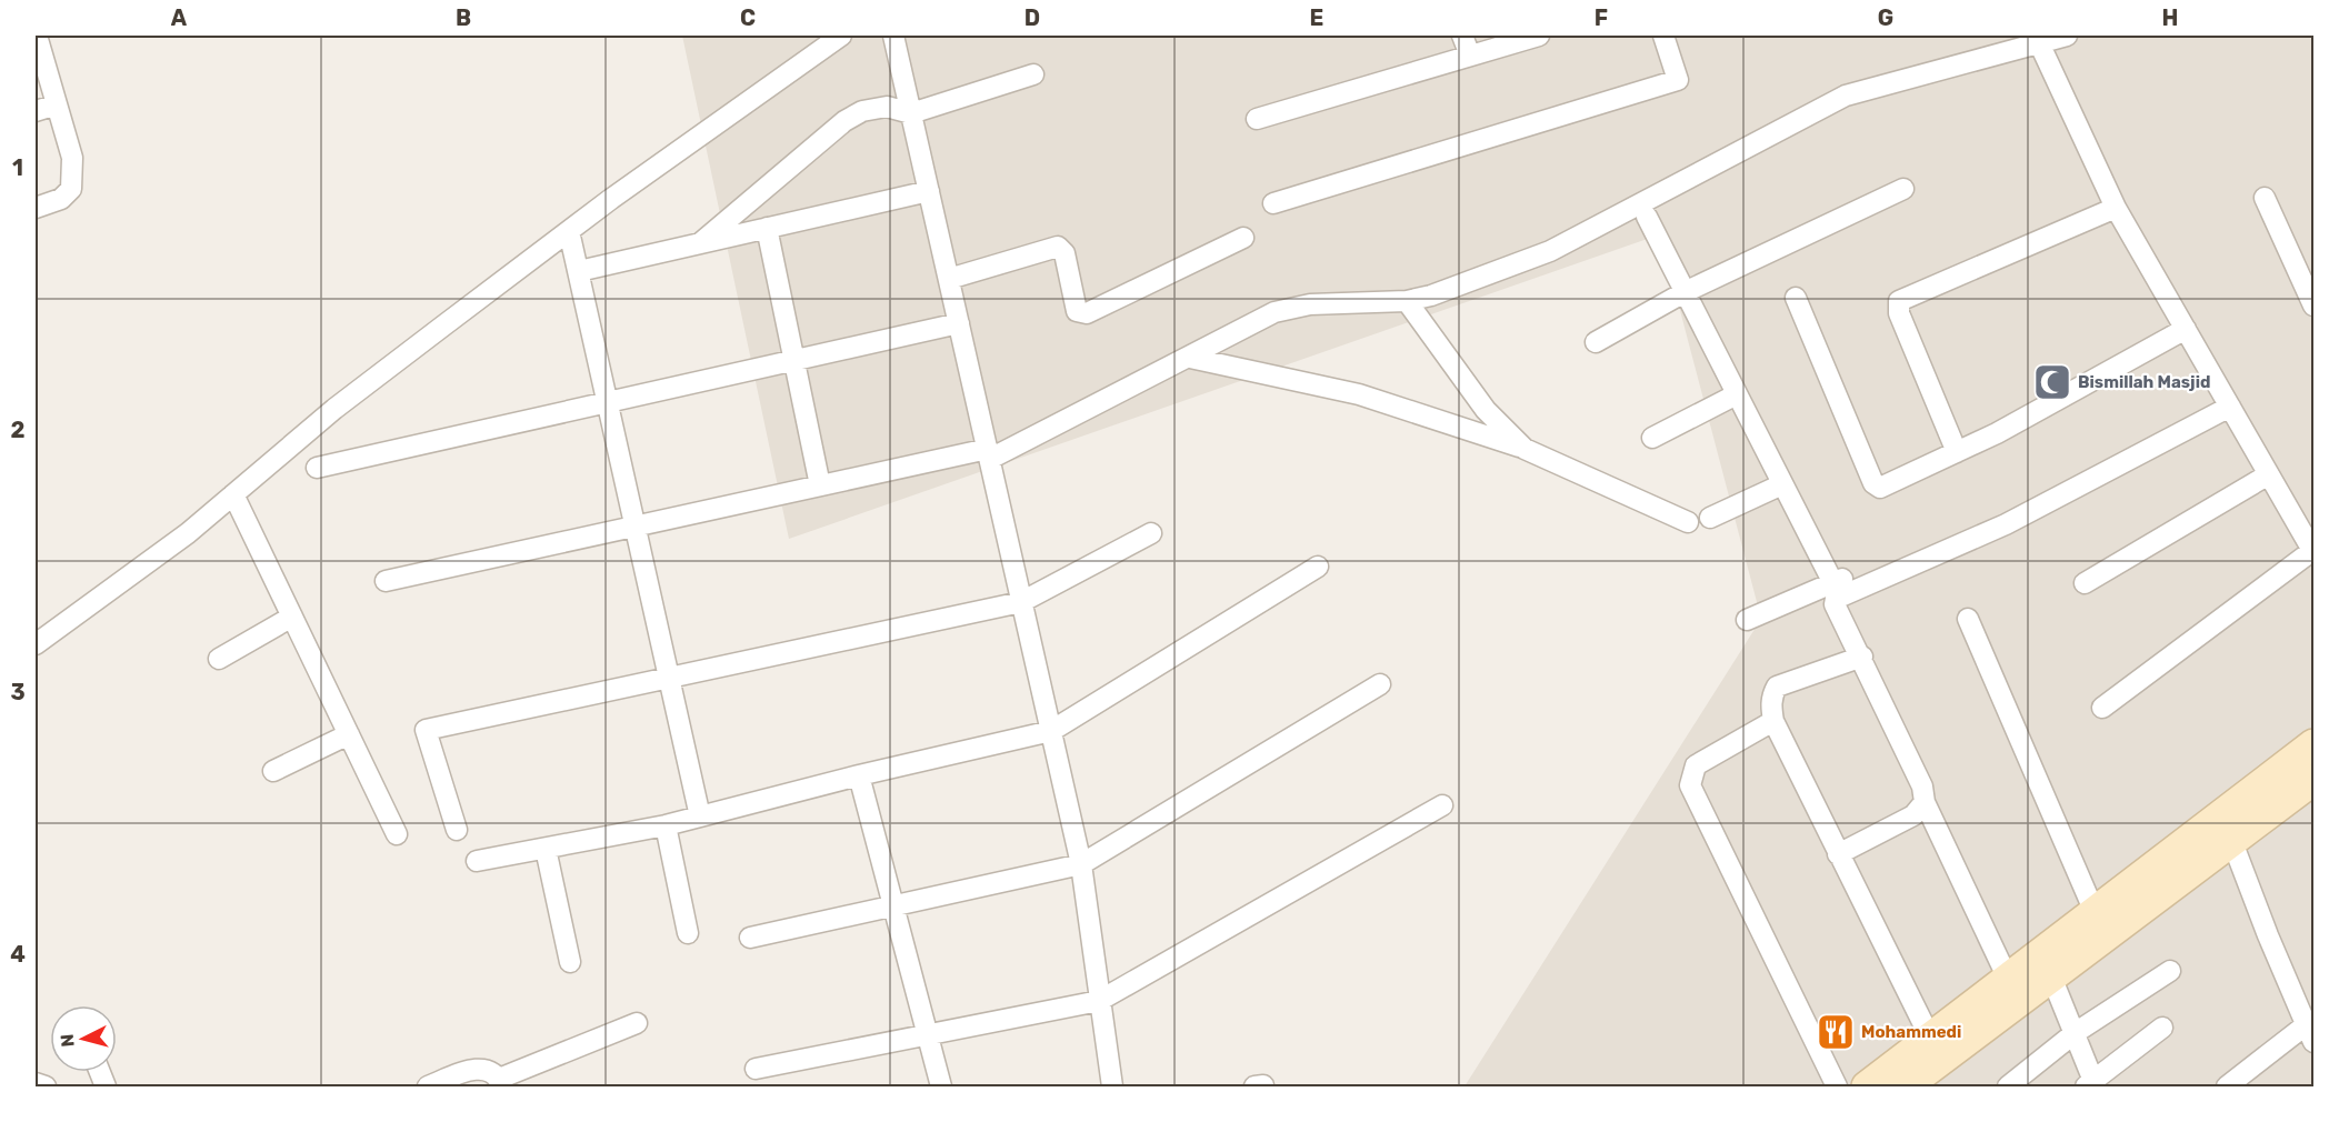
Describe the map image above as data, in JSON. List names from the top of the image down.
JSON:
{
  "places": {
    "mosque": ["Bismillah Masjid"],
    "restaurant": ["Mohammedi"]
  },
  "north": "left",
  "grid": {
    "columns": [
      "A",
      "B",
      "C",
      "D",
      "E",
      "F",
      "G",
      "H"
    ],
    "rows": [
      "1",
      "2",
      "3",
      "4"
    ]
  }
}
